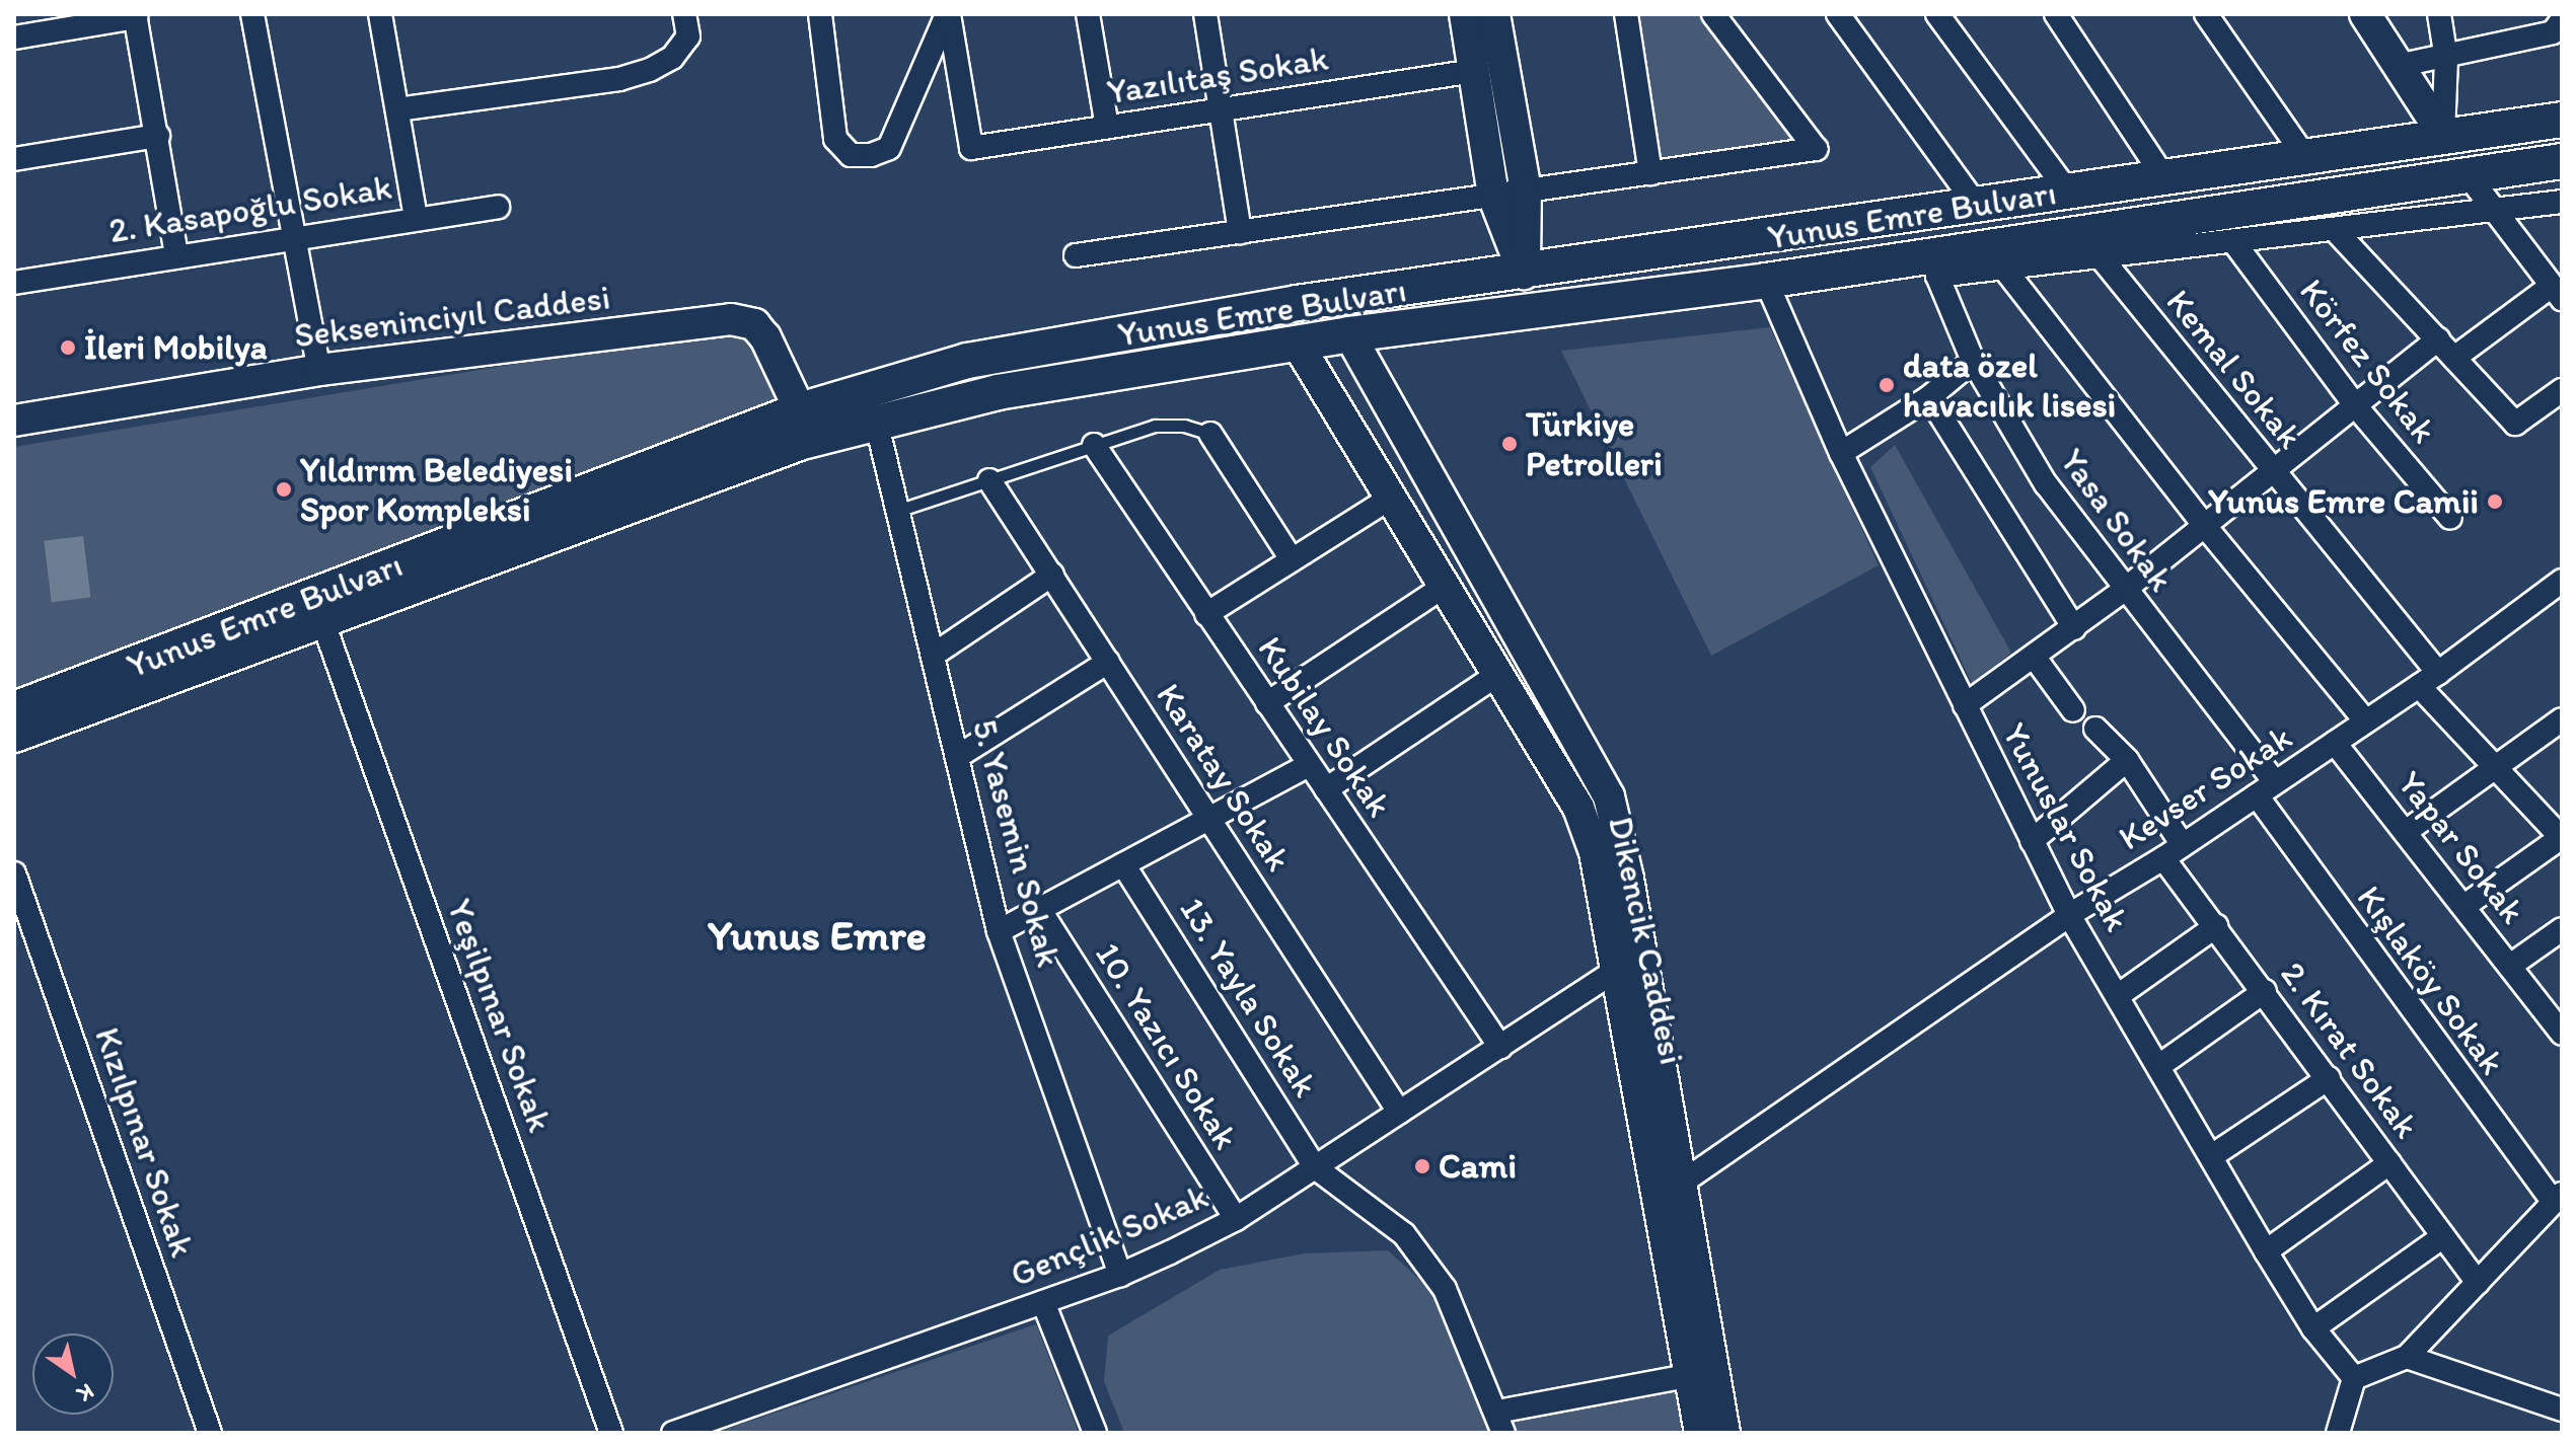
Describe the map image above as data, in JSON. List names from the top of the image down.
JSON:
{
  "streets": {
    "main road": ["Yunus Emre Bulvarı", "Sekseninciyıl Caddesi", "Dikencik Caddesi"],
    "street": [
      "Yazılıtaş Sokak",
      "2. Kasapoğlu Sokak",
      "Körfez Sokak",
      "Kemal Sokak",
      "Yasa Sokak",
      "Kubilay Sokak",
      "Karatay Sokak",
      "Kevser Sokak",
      "Yunuslar Sokak",
      "5. Yasemin Sokak",
      "Yapar Sokak",
      "Kışlaköy Sokak",
      "13. Yayla Sokak",
      "Yeşilpınar Sokak",
      "10. Yazıcı Sokak",
      "2. Kırat Sokak",
      "Kızılpınar Sokak",
      "Gençlik Sokak"
    ]
  },
  "crossings": [
    ["Yunus Emre Bulvarı", "Sekseninciyıl Caddesi"],
    ["Yunus Emre Bulvarı", "Yunuslar Sokak"],
    ["Yunus Emre Bulvarı", "5. Yasemin Sokak"],
    ["Yunus Emre Bulvarı", "Dikencik Caddesi"],
    ["Yunus Emre Bulvarı", "Yeşilpınar Sokak"],
    ["Kemal Sokak", "Kevser Sokak"],
    ["Yasa Sokak", "Kevser Sokak"],
    ["Yasa Sokak", "Kışlaköy Sokak"],
    ["Kubilay Sokak", "Gençlik Sokak"],
    ["Karatay Sokak", "Gençlik Sokak"],
    ["Kevser Sokak", "Yunuslar Sokak"],
    ["Kevser Sokak", "Yapar Sokak"],
    ["Kevser Sokak", "Dikencik Caddesi"],
    ["Kevser Sokak", "Kışlaköy Sokak"],
    ["Kevser Sokak", "2. Kırat Sokak"],
    ["5. Yasemin Sokak", "Gençlik Sokak"],
    ["Dikencik Caddesi", "Gençlik Sokak"],
    ["13. Yayla Sokak", "Gençlik Sokak"],
    ["10. Yazıcı Sokak", "Gençlik Sokak"]
  ],
  "districts": ["Yunus Emre"],
  "places": [
    "İleri Mobilya",
    "data özel havacılık lisesi",
    "Türkiye Petrolleri",
    "Yıldırım Belediyesi Spor Kompleksi",
    "Yunus Emre Camii",
    "Cami"
  ],
  "north": "bottom right"
}
